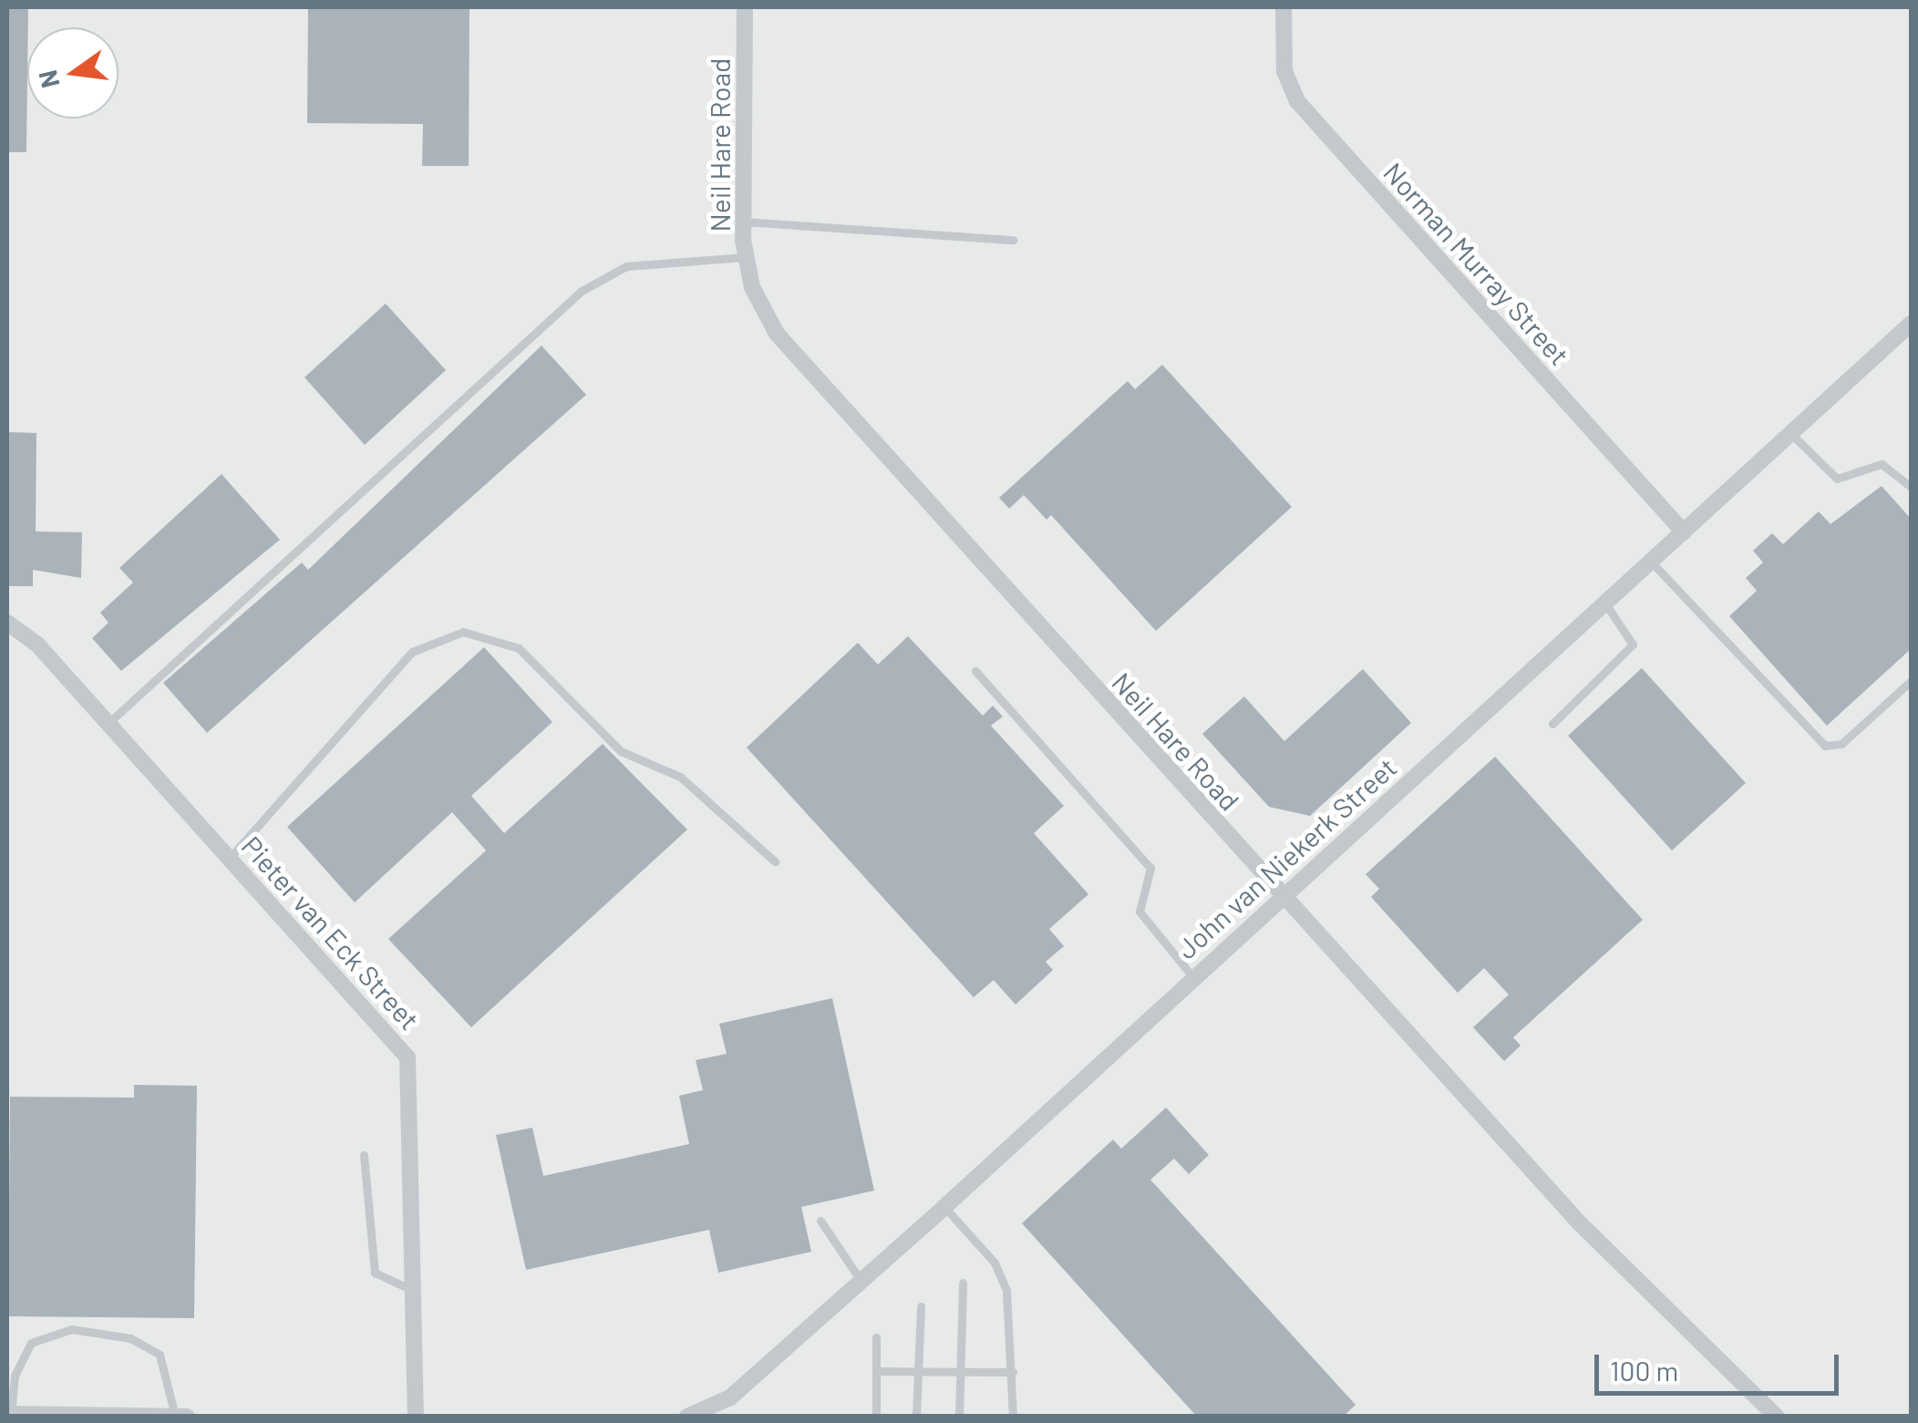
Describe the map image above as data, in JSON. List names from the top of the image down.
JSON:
{
  "streets": {
    "street": [
      "Neil Hare Road",
      "Norman Murray Street",
      "John van Niekerk Street",
      "Pieter van Eck Street"
    ]
  },
  "crossings": [
    ["Neil Hare Road", "John van Niekerk Street"],
    ["Norman Murray Street", "John van Niekerk Street"]
  ],
  "scale_bar": "100 m",
  "north": "left"
}
